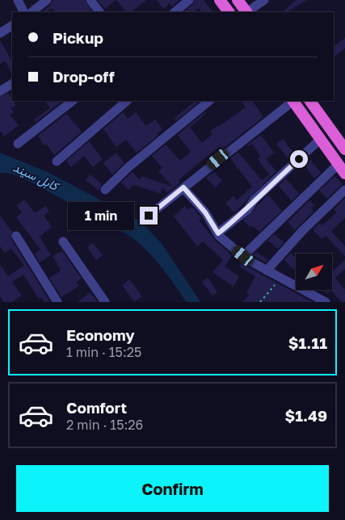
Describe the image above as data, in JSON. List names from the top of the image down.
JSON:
{
  "water": ["کابل سيند"],
  "north": "top right",
  "page": {
    "banner": ["Pickup", "Drop-off"],
    "bubble": "1 min",
    "list": [
      {
        "name": "Economy",
        "note": "1 min · 15:25",
        "value": "$1.11"
      },
      {
        "name": "Comfort",
        "note": "2 min · 15:26",
        "value": "$1.49"
      }
    ],
    "buttons": "Confirm"
  }
}
